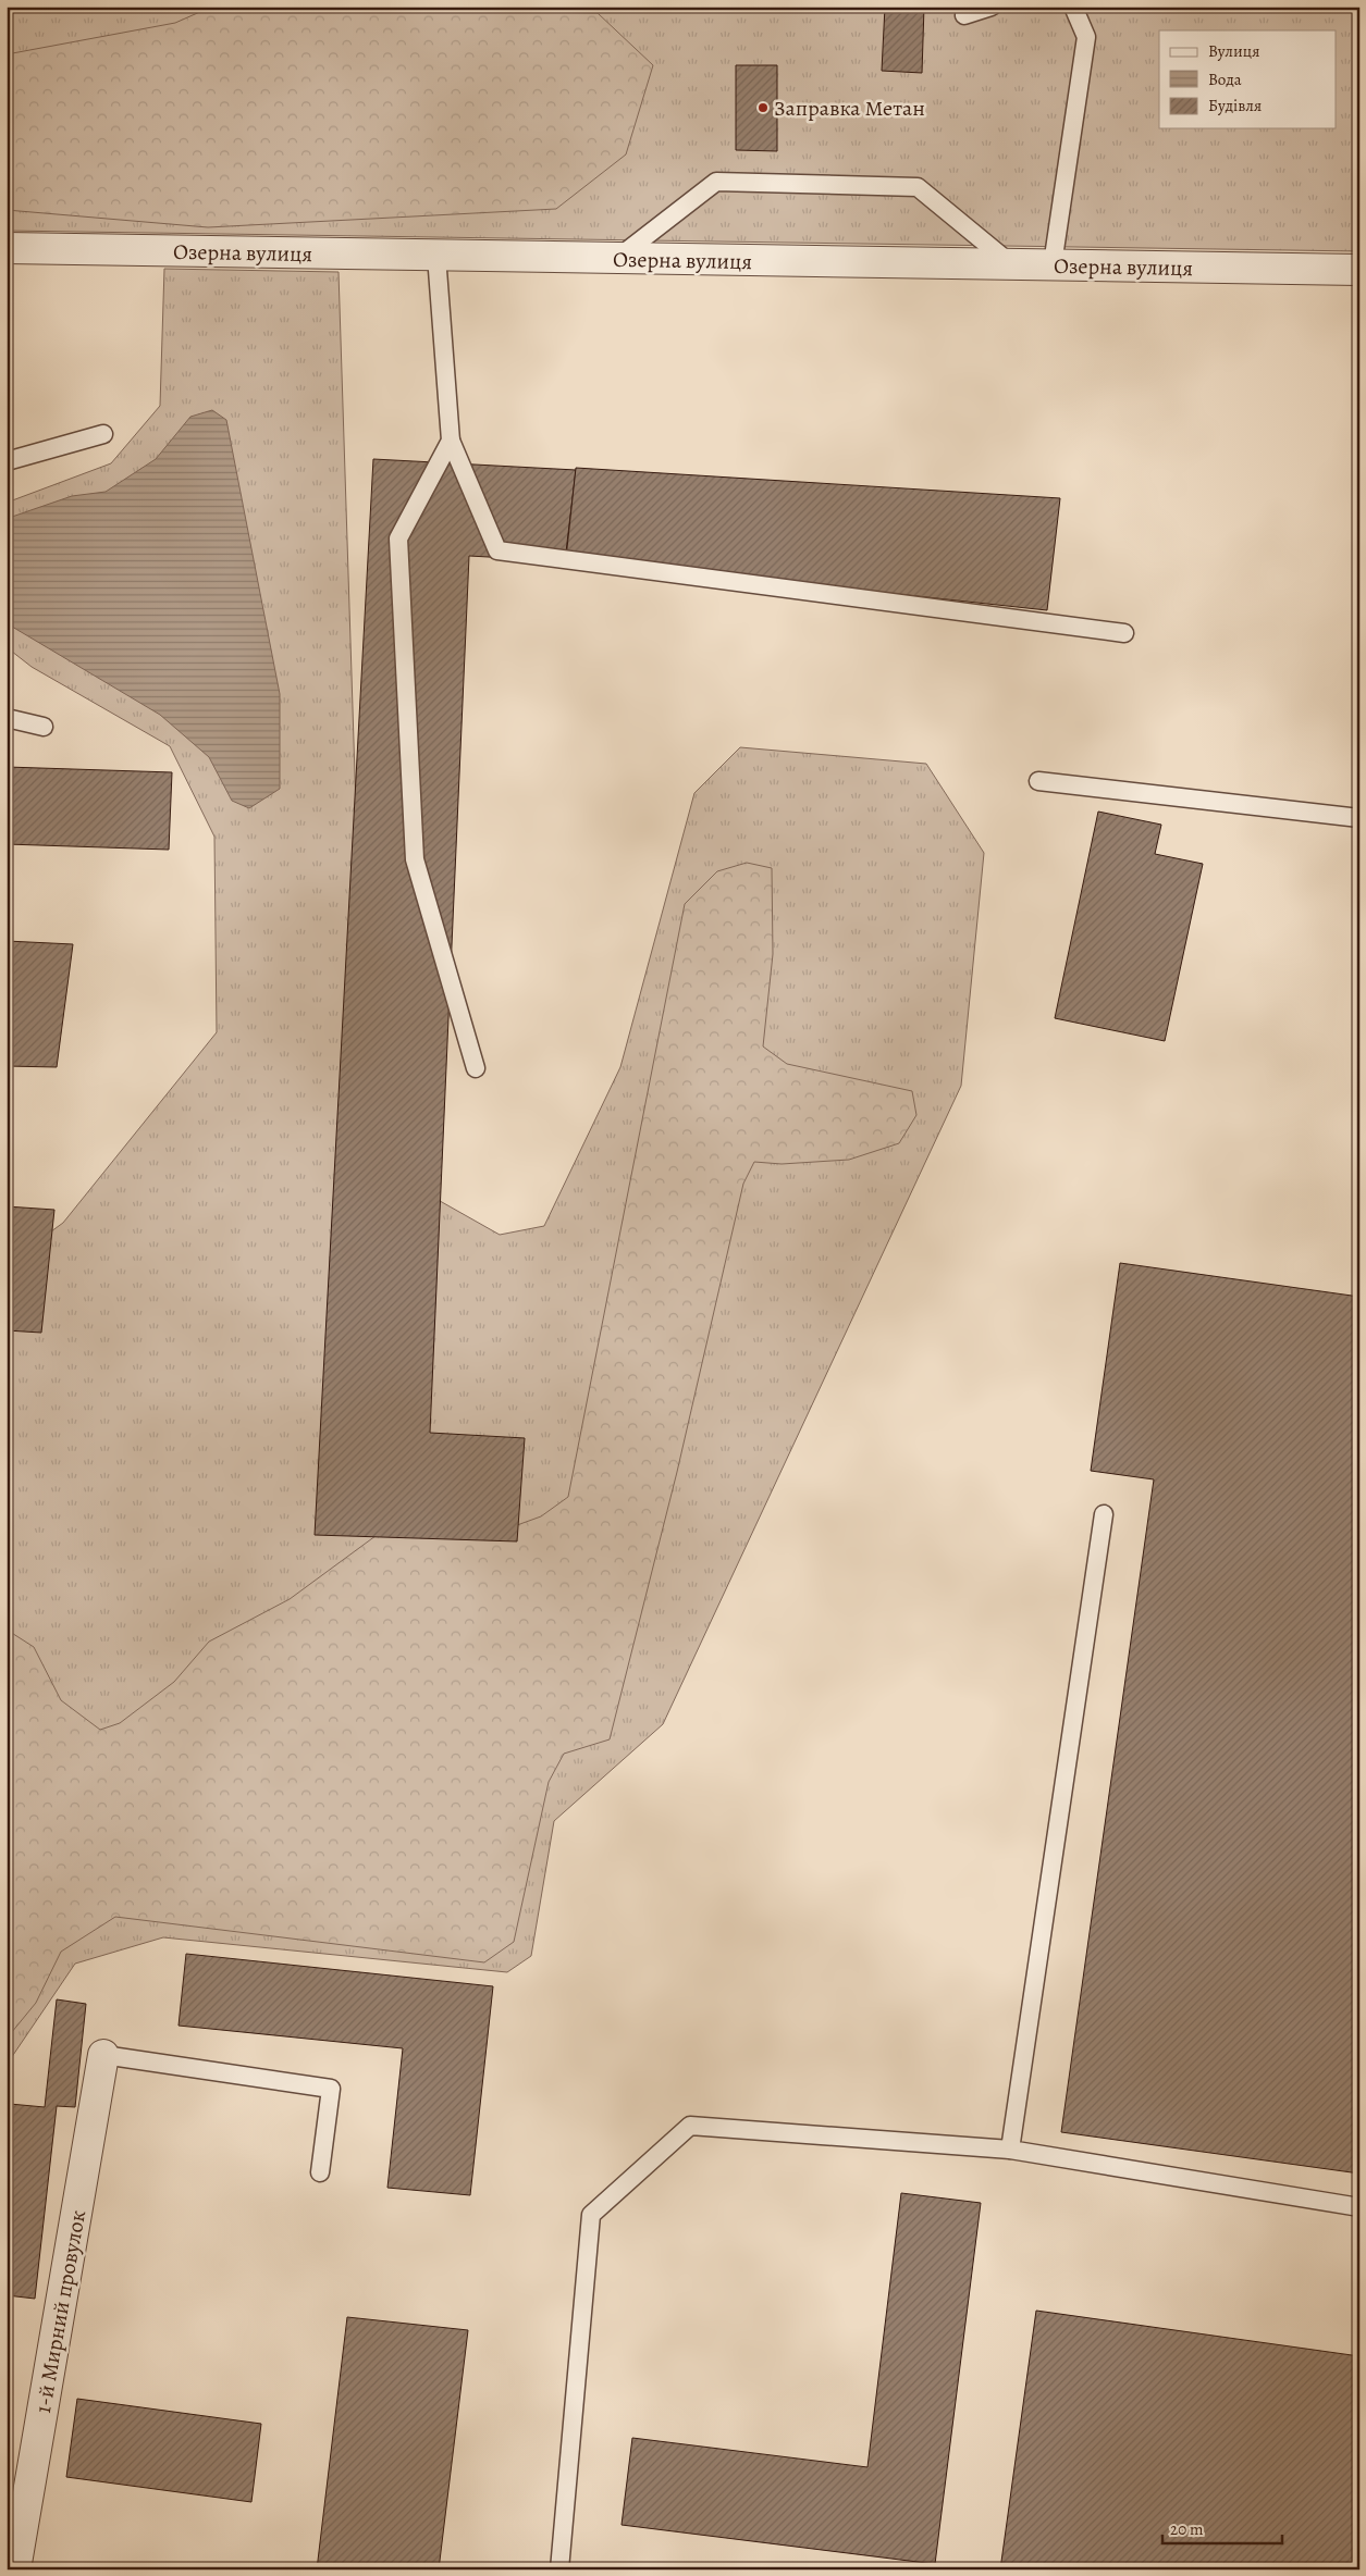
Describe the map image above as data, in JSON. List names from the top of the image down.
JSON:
{
  "streets": {
    "street": ["Озерна вулиця", "1-й Мирний провулок"]
  },
  "places": ["Заправка Метан"],
  "legend": ["Вулиця", "Вода", "Будівля"],
  "scale_bar": "20 m"
}
